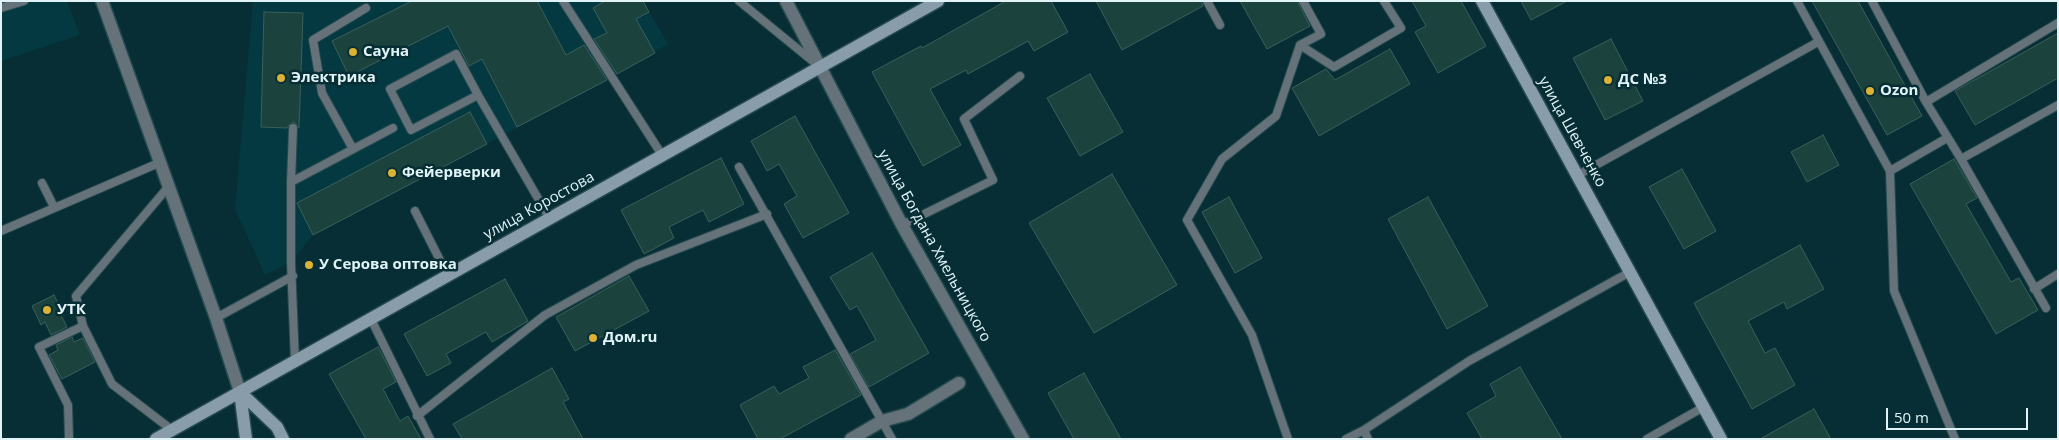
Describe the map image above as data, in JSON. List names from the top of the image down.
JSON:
{
  "streets": {
    "main road": ["улица Шевченко", "улица Коростова"],
    "street": ["улица Богдана Хмельницкого"]
  },
  "crossings": [
    ["улица Коростова", "улица Богдана Хмельницкого"]
  ],
  "places": [
    "Сауна",
    "Электрика",
    "ДС №3",
    "Ozon",
    "Фейерверки",
    "У Серова оптовка",
    "УТК",
    "Дом.ru"
  ],
  "scale_bar": "50 m"
}
